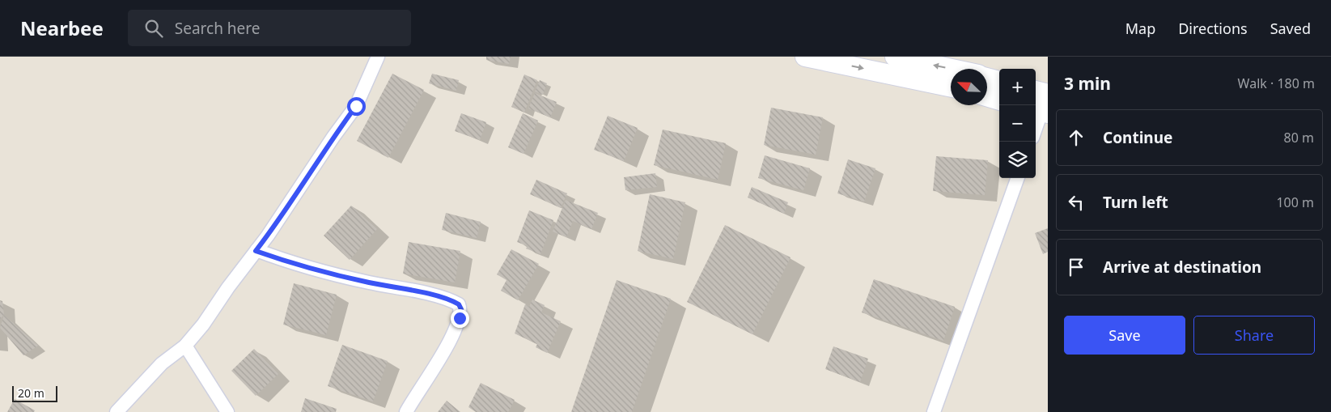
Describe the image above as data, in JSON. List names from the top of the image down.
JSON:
{
  "scale_bar": "20 m",
  "north": "top left",
  "page": {
    "header": "Nearbee",
    "search": "Search here",
    "nav": ["Map", "Directions", "Saved"],
    "heading": ["3 min", "Walk · 180 m"],
    "map_buttons": ["+", "−"],
    "list": [
      ["Continue", "80 m"],
      ["Turn left", "100 m"],
      "Arrive at destination"
    ],
    "buttons": ["Save", "Share"],
    "scale": "20 m"
  }
}
